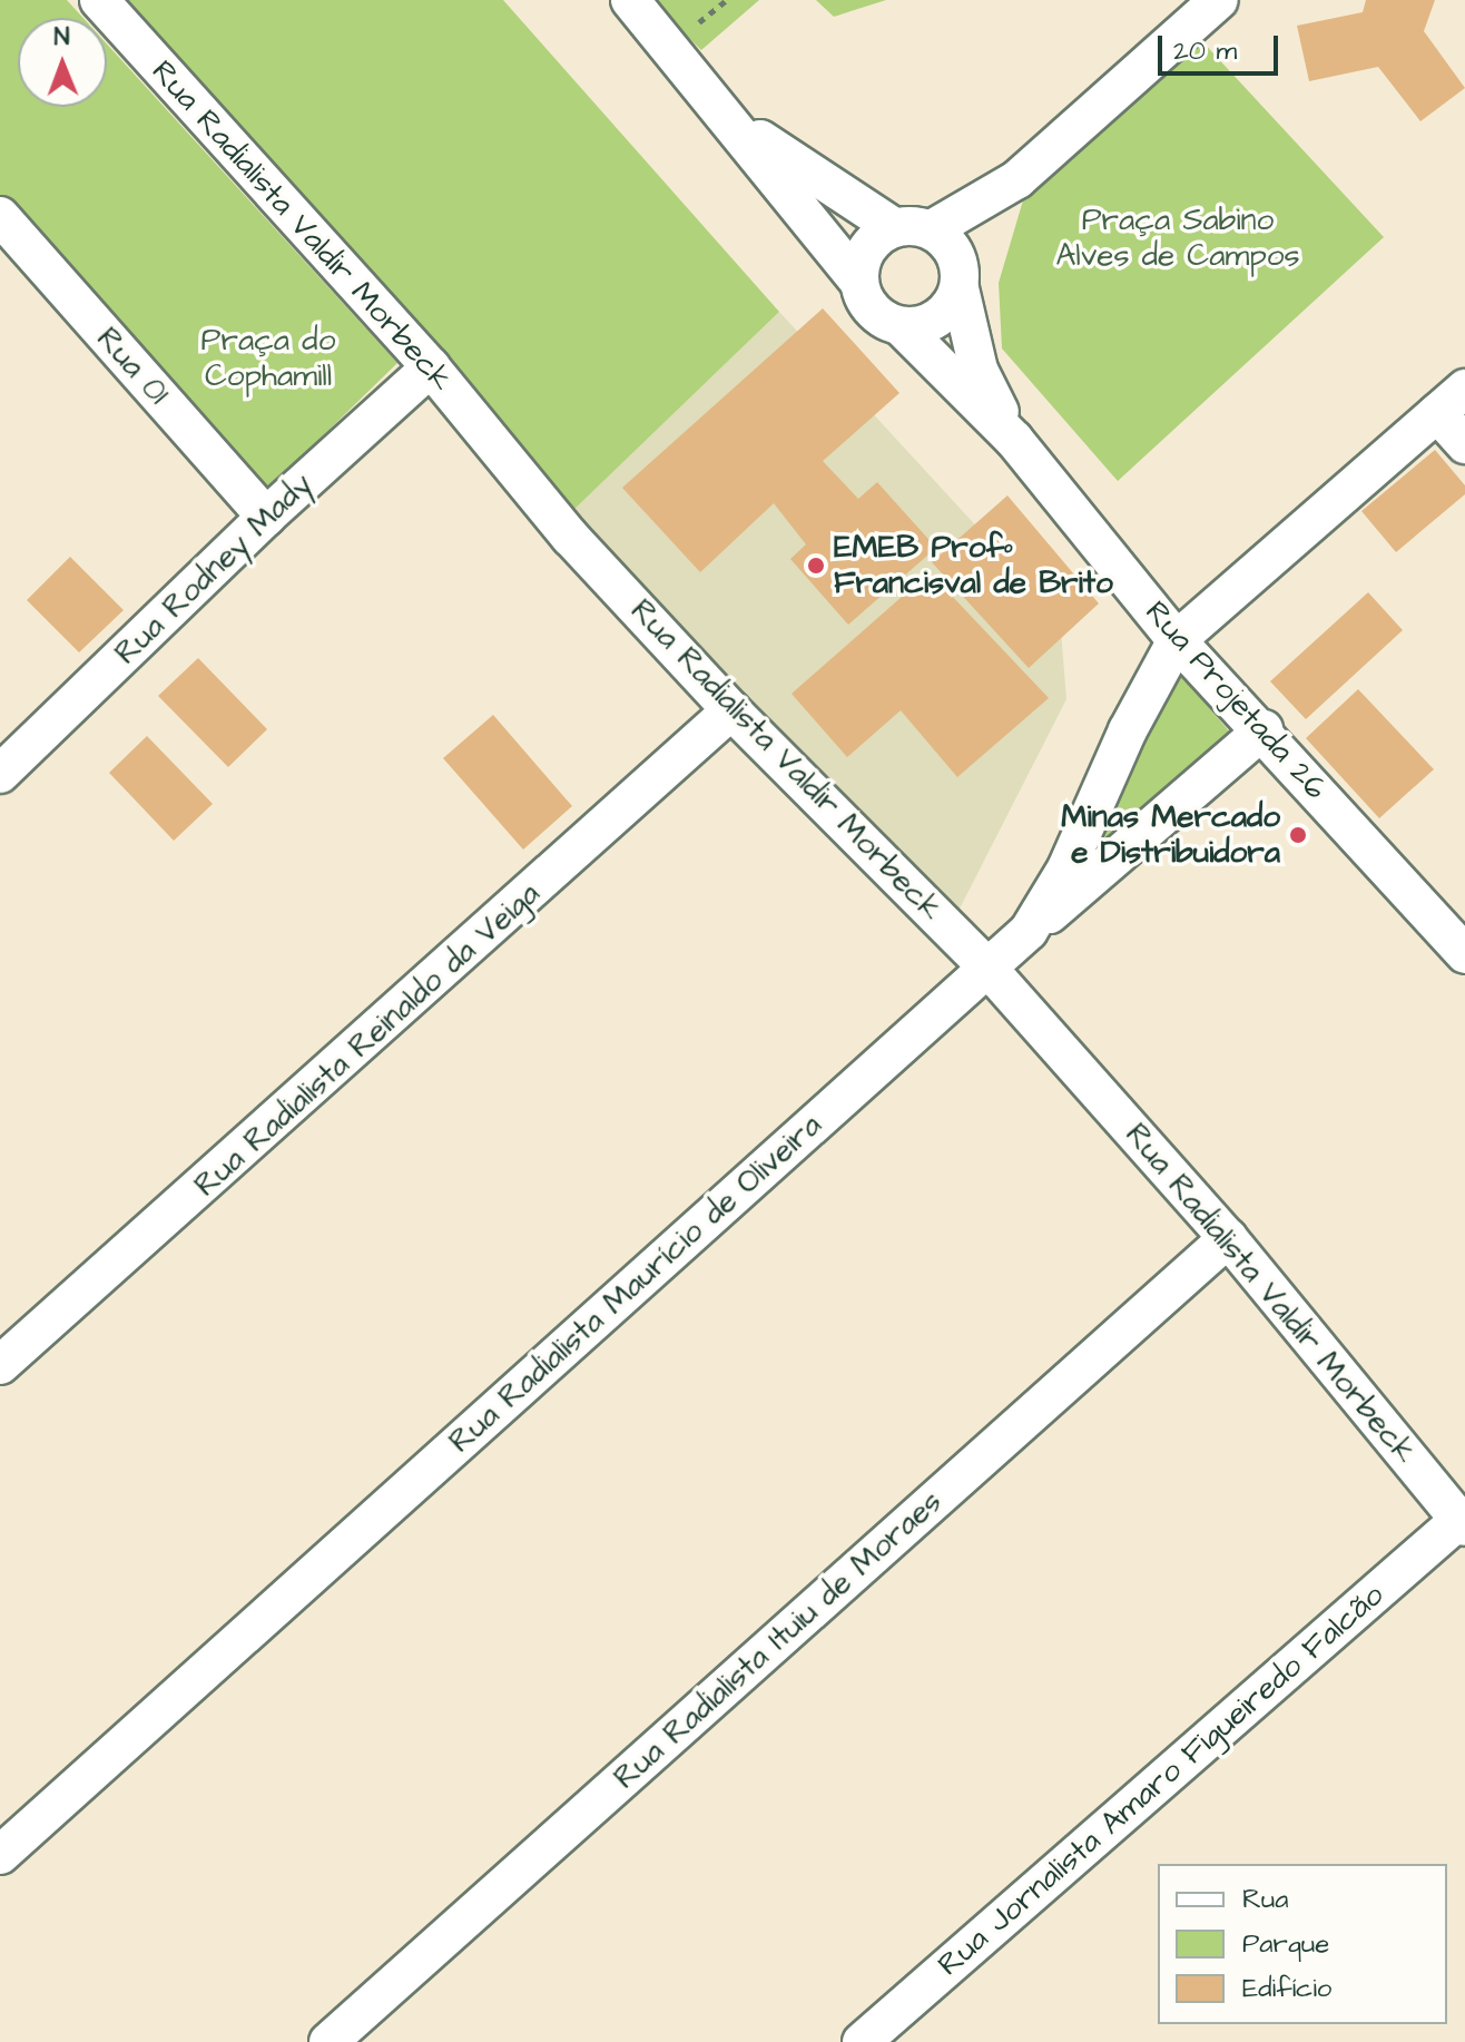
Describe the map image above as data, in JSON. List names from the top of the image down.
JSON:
{
  "streets": {
    "street": [
      "Rua Radialista Valdir Morbeck",
      "Rua 01",
      "Rua Rodney Mady",
      "Rua Projetada 26",
      "Rua Radialista Reinaldo da Veiga",
      "Rua Radialista Maurício de Oliveira",
      "Rua Radialista Ituiu de Moraes",
      "Rua Jornalista Amaro Figueiredo Falcão"
    ]
  },
  "crossings": [
    ["Rua Radialista Valdir Morbeck", "Rua Rodney Mady"],
    ["Rua Radialista Valdir Morbeck", "Rua Radialista Reinaldo da Veiga"],
    ["Rua Radialista Valdir Morbeck", "Rua Radialista Maurício de Oliveira"],
    ["Rua Radialista Valdir Morbeck", "Rua Radialista Ituiu de Moraes"],
    ["Rua Radialista Valdir Morbeck", "Rua Jornalista Amaro Figueiredo Falcão"],
    ["Rua 01", "Rua Rodney Mady"],
    ["Rua Projetada 26", "Rua Radialista Maurício de Oliveira"]
  ],
  "parks": ["Praça Sabino Alves de Campos", "Praça do Cophamill"],
  "places": ["EMEB Profº Francisval de Brito", "Minas Mercado e Distribuidora"],
  "legend": ["Rua", "Parque", "Edifício"],
  "scale_bar": "20 m",
  "north": "top"
}
